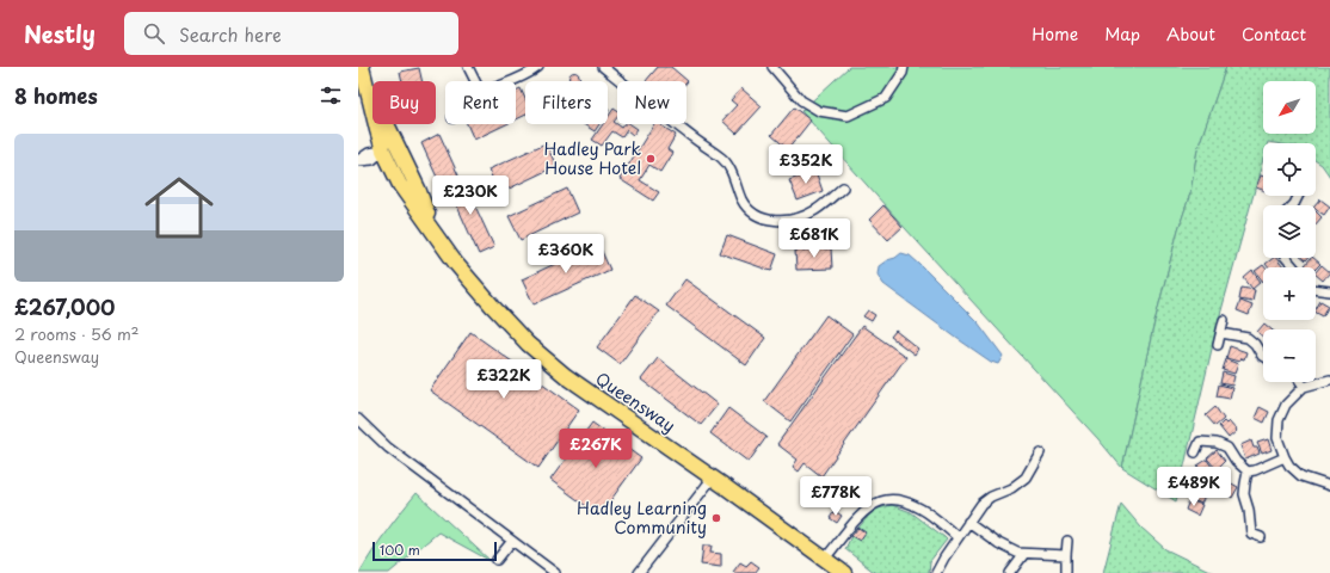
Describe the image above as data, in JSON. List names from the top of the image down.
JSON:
{
  "streets": {
    "main road": ["Queensway"]
  },
  "places": ["Hadley Park House Hotel", "Hadley Learning Community"],
  "scale_bar": "100 m",
  "north": "bottom left",
  "page": {
    "header": "Nestly",
    "search": "Search here",
    "nav": [
      "Home",
      "Map",
      "About",
      "Contact"
    ],
    "heading": "8 homes",
    "map_buttons": ["+", "−"],
    "chip": [
      "Buy",
      "Rent",
      "Filters",
      "New"
    ],
    "list": [
      {
        "name": "£267,000",
        "note": "2 rooms · 56 m² · Queensway"
      }
    ],
    "price": [
      "£352K",
      "£230K",
      "£681K",
      "£360K",
      "£322K",
      "£267K",
      "£489K",
      "£778K"
    ],
    "scale": "100 m"
  }
}
